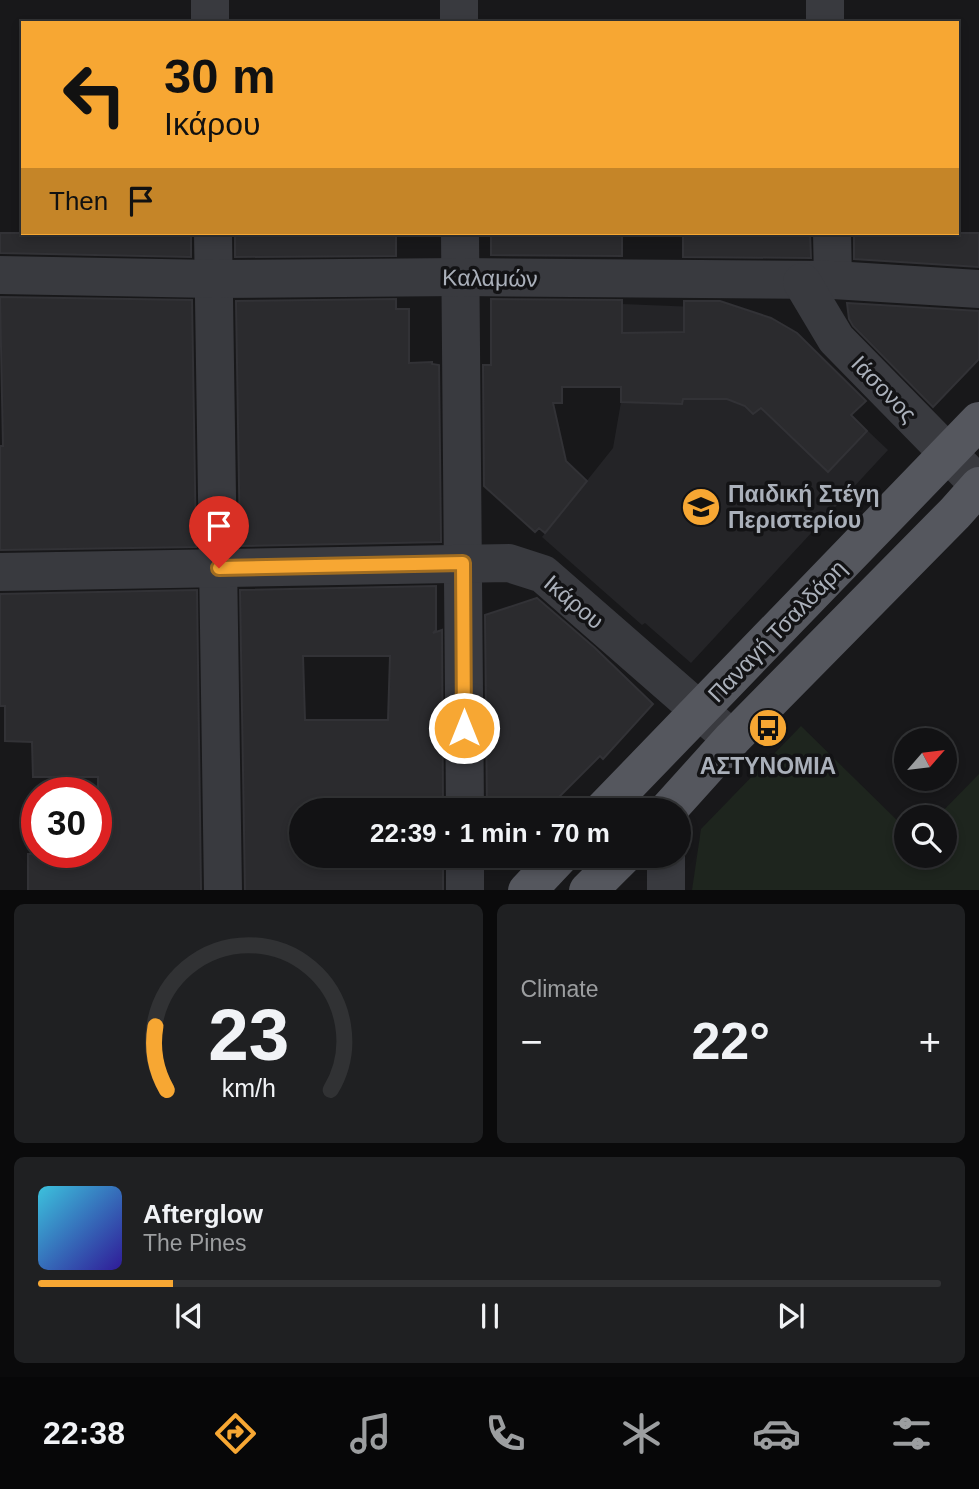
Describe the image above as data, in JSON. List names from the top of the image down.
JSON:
{
  "streets": {
    "main road": ["Παναγή Τσαλδάρη"],
    "street": ["Καλαμών", "Ιάσονος", "Ικάρου"]
  },
  "crossings": [
    ["Καλαμών", "Ιάσονος"],
    ["Ιάσονος", "Παναγή Τσαλδάρη"],
    ["Ικάρου", "Παναγή Τσαλδάρη"]
  ],
  "places": {
    "school or university": ["Παιδική Στέγη Περιστερίου"],
    "bus stop": ["ΑΣΤΥΝΟΜΙΑ"]
  },
  "north": "top right",
  "page": {
    "turn": ["30 m", "Ικάρου"],
    "then": "Then",
    "limit": "30",
    "trip": "22:39 · 1 min · 70 m",
    "tile": "Climate",
    "heat": ["−", "22°", "+"],
    "song": ["Afterglow", "The Pines"],
    "tabs": "22:38",
    "gauge": ["23", "km/h"]
  }
}
